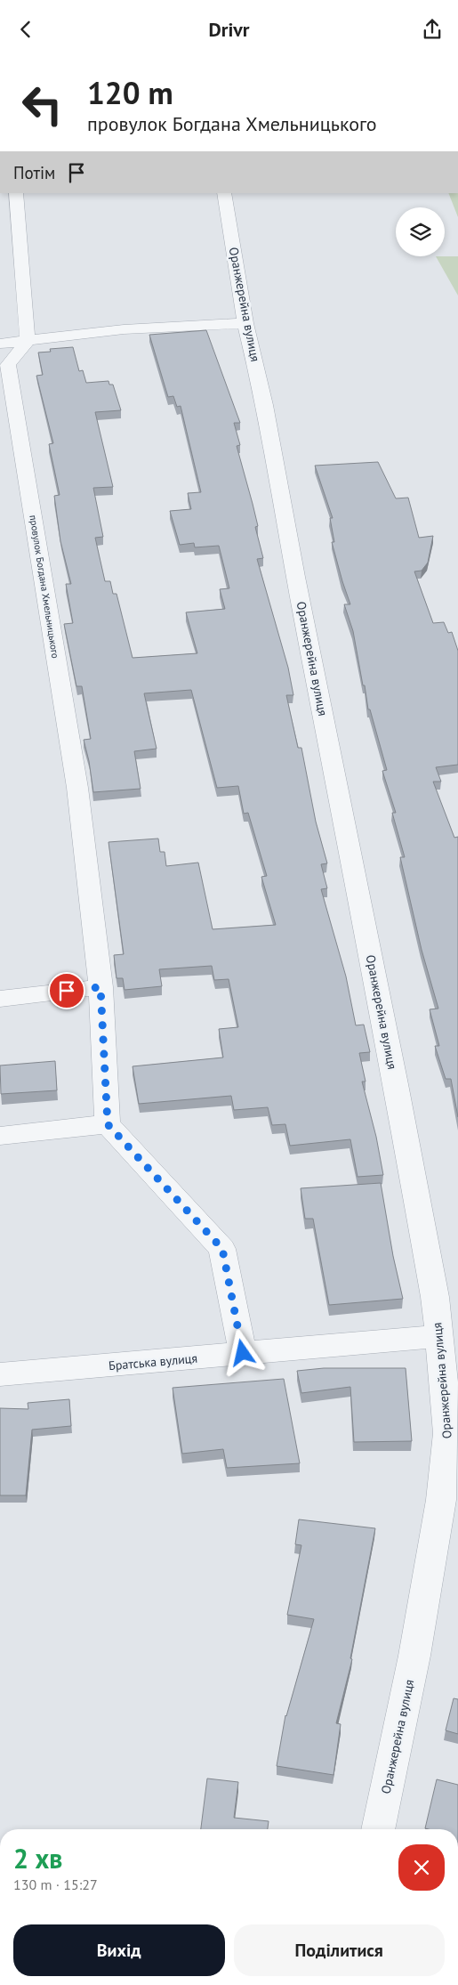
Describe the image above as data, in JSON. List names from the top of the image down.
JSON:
{
  "streets": {
    "street": ["Оранжерейна вулиця", "провулок Богдана Хмельницького", "Братська вулиця"]
  },
  "crossings": [
    ["Оранжерейна вулиця", "Братська вулиця"]
  ],
  "page": {
    "header": "Drivr",
    "turn": ["120 m", "провулок Богдана Хмельницького"],
    "then": "Потім",
    "heading": ["2 хв", "130 m · 15:27"],
    "buttons": ["Вихід", "Поділитися"]
  }
}
